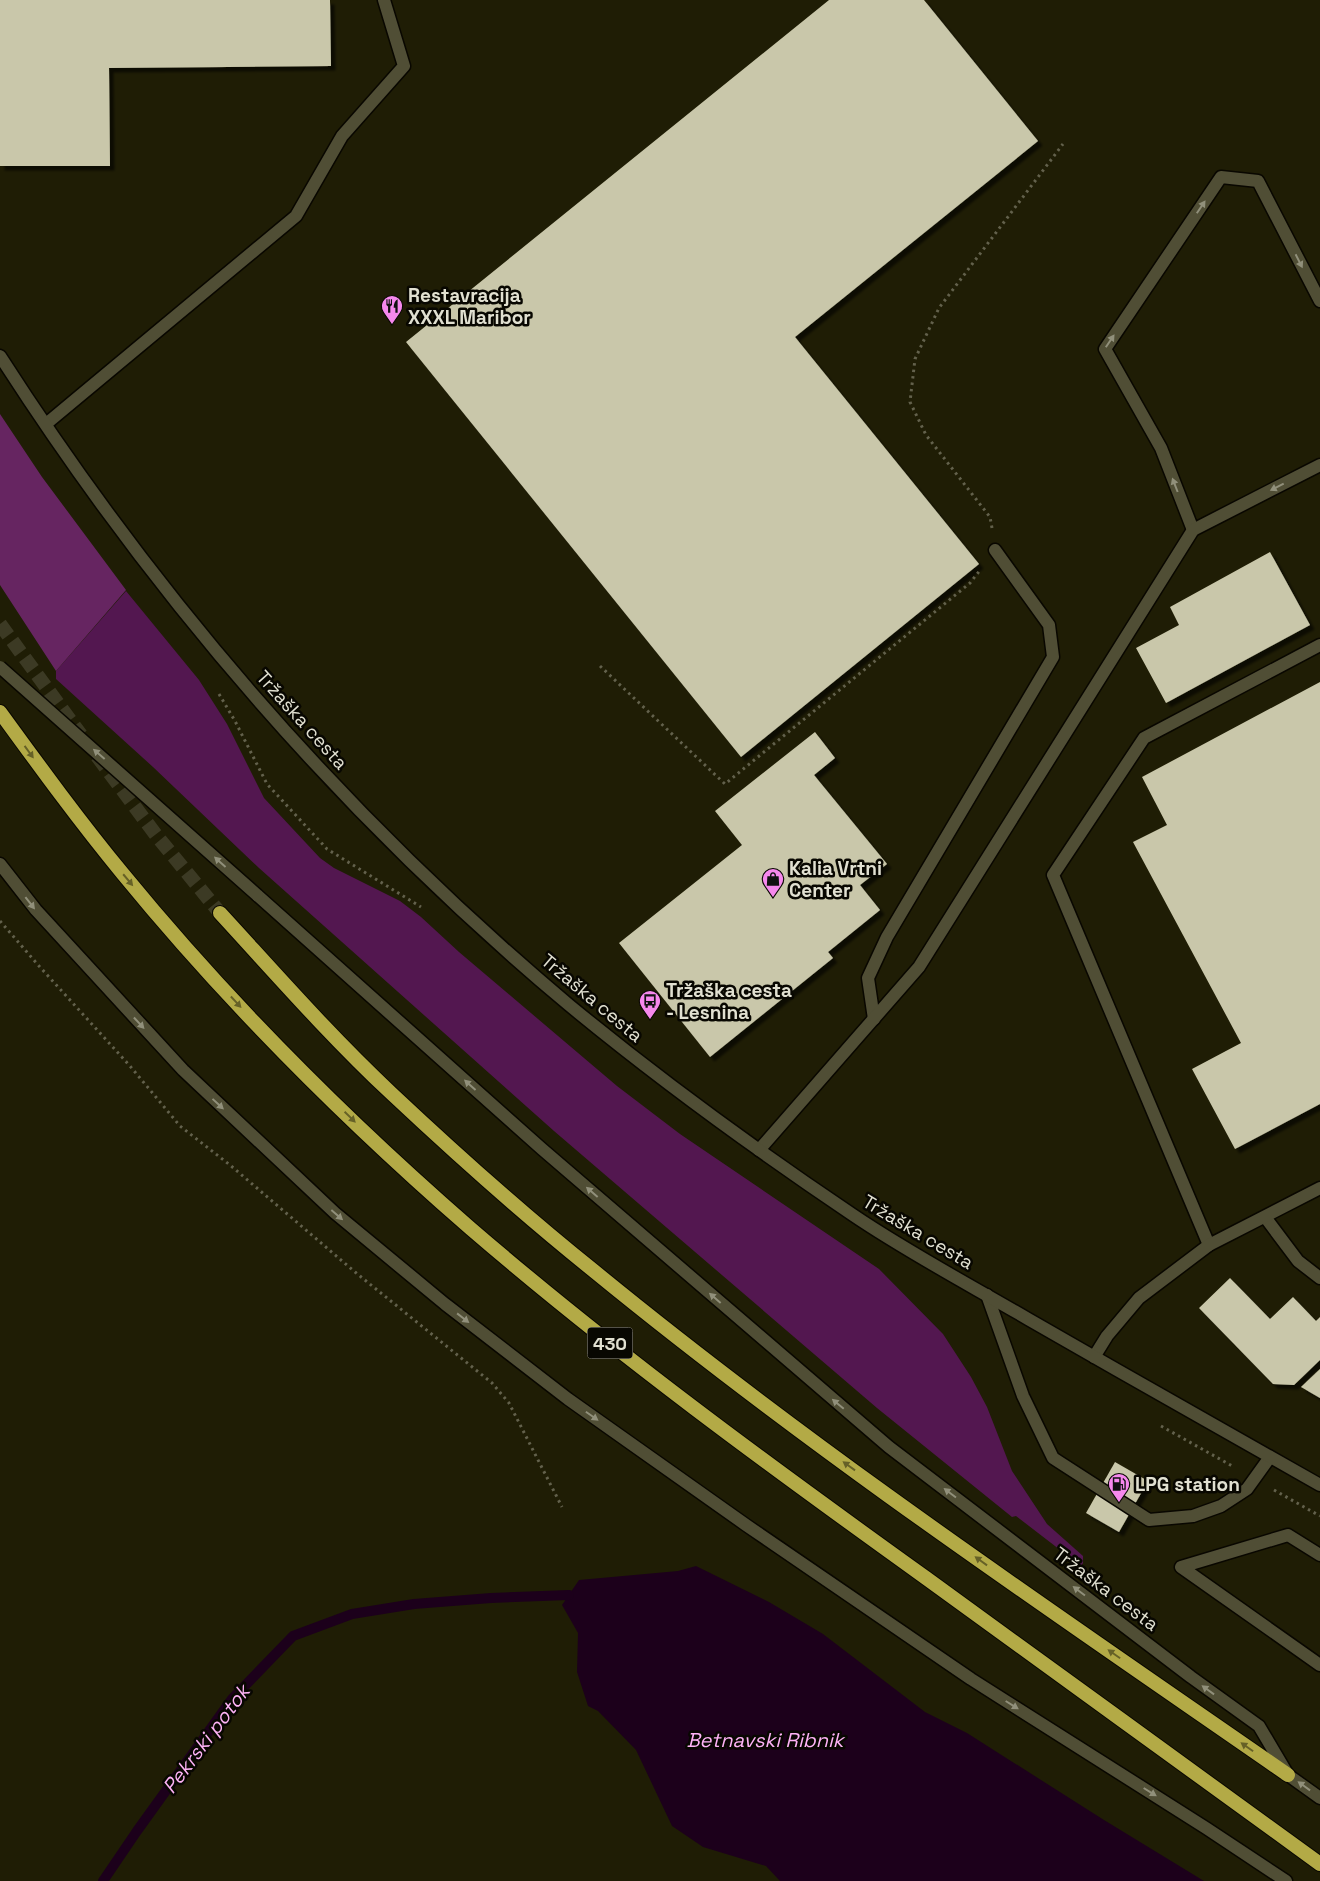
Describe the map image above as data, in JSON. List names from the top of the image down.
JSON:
{
  "streets": {
    "highway": ["430"],
    "main road": ["Tržaška cesta"]
  },
  "crossings": [
    ["Tržaška cesta", "430"]
  ],
  "one_way": ["Tržaška cesta"],
  "water": ["Pekrski potok", "Betnavski Ribnik"],
  "places": {
    "restaurant": ["Restavracija XXXL Maribor"],
    "shop": ["Kalia Vrtni Center"],
    "bus stop": ["Tržaška cesta - Lesnina"],
    "fuel station": ["LPG station"]
  }
}
